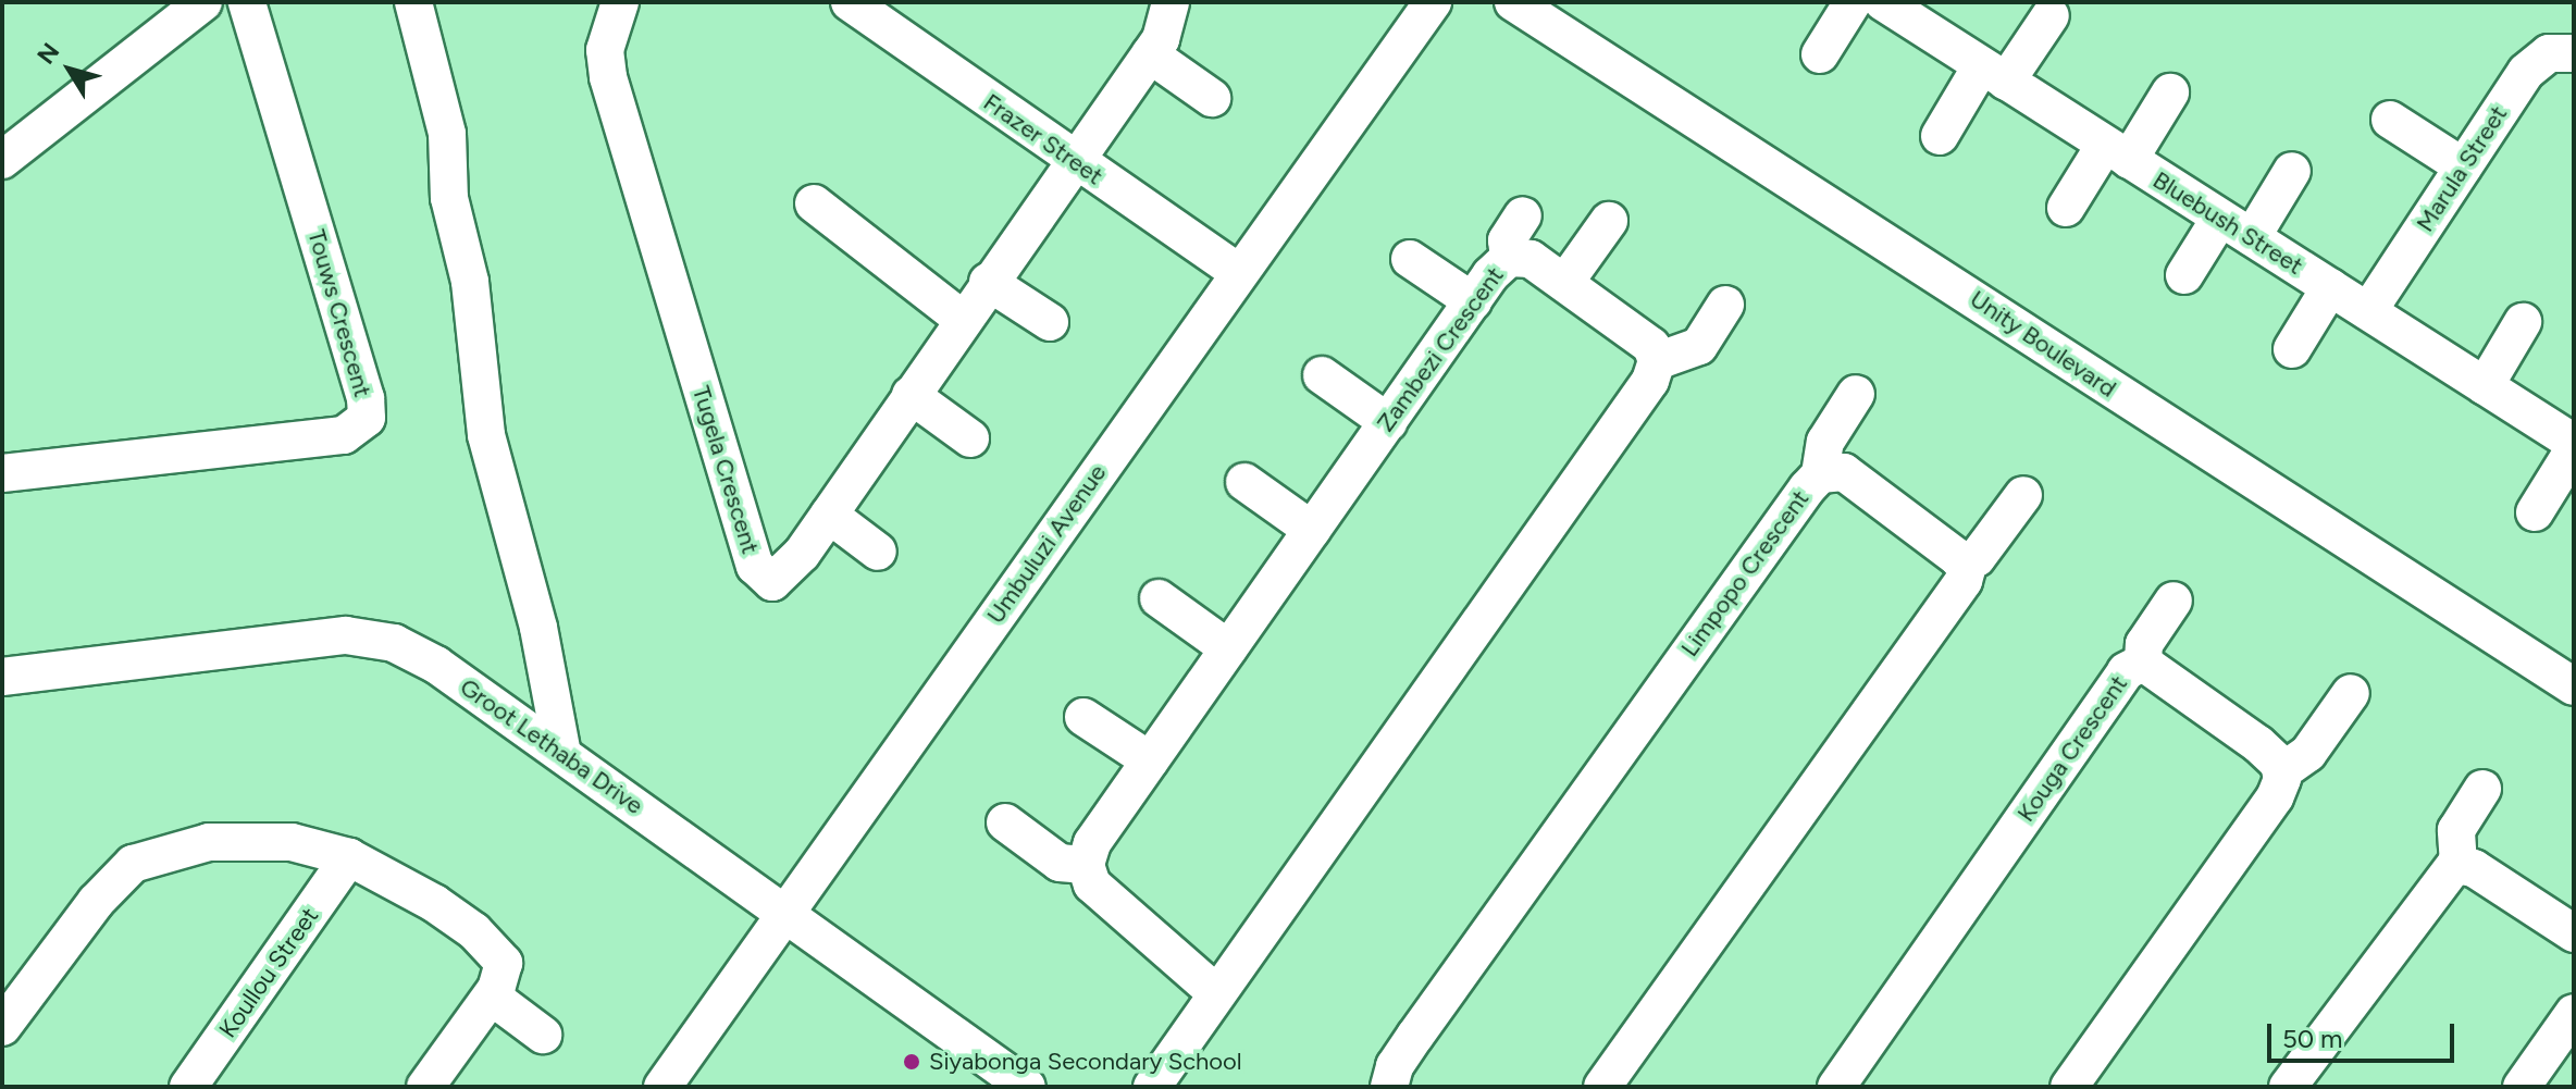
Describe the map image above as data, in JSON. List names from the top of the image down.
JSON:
{
  "streets": {
    "street": [
      "Frazer Street",
      "Marula Street",
      "Bluebush Street",
      "Touws Crescent",
      "Unity Boulevard",
      "Zambezi Crescent",
      "Tugela Crescent",
      "Umbuluzi Avenue",
      "Limpopo Crescent",
      "Groot Lethaba Drive",
      "Kouga Crescent",
      "Koullou Street"
    ]
  },
  "crossings": [
    ["Frazer Street", "Tugela Crescent"],
    ["Frazer Street", "Umbuluzi Avenue"],
    ["Marula Street", "Bluebush Street"],
    ["Umbuluzi Avenue", "Groot Lethaba Drive"]
  ],
  "places": ["Siyabonga Secondary School"],
  "scale_bar": "50 m",
  "north": "top left"
}
